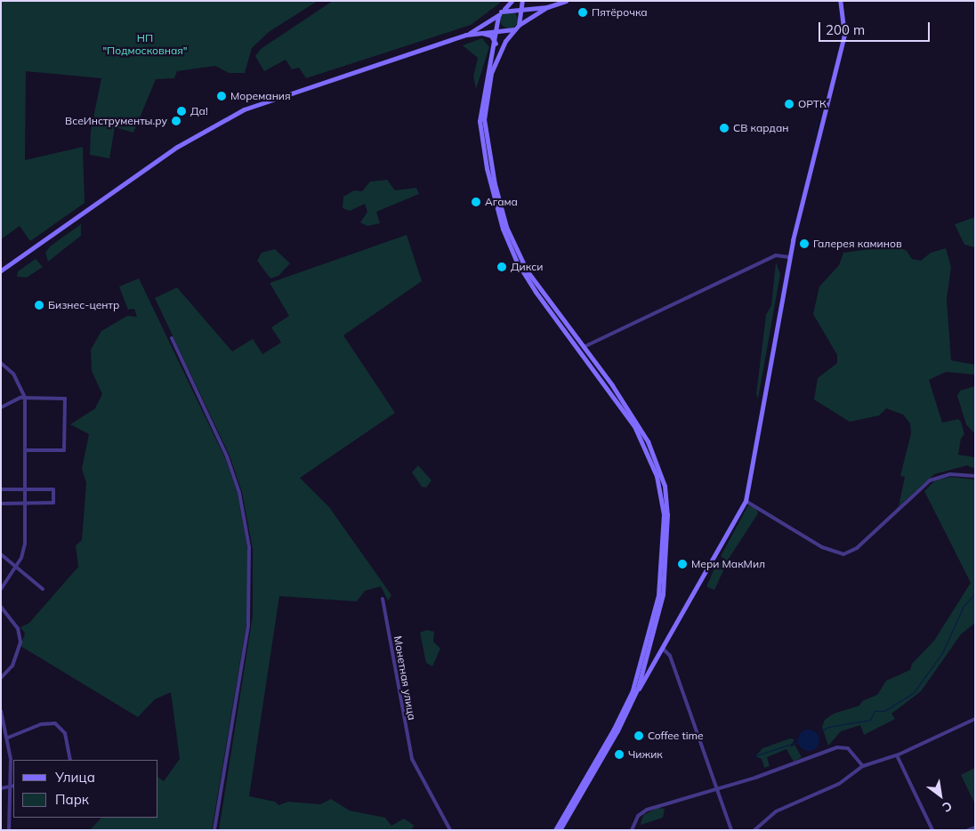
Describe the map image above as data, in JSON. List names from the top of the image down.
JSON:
{
  "streets": {
    "street": ["Монетная улица"]
  },
  "parks": ["НП \"Подмосковная\""],
  "places": [
    "Пятёрочка",
    "Моремания",
    "ОРТК",
    "Да!",
    "ВсеИнструменты.ру",
    "СВ кардан",
    "Агама",
    "Галерея каминов",
    "Дикси",
    "Бизнес-центр",
    "Мери МакМил",
    "Coffee time",
    "Чижик"
  ],
  "legend": ["Улица", "Парк"],
  "scale_bar": "200 m",
  "north": "bottom right"
}
